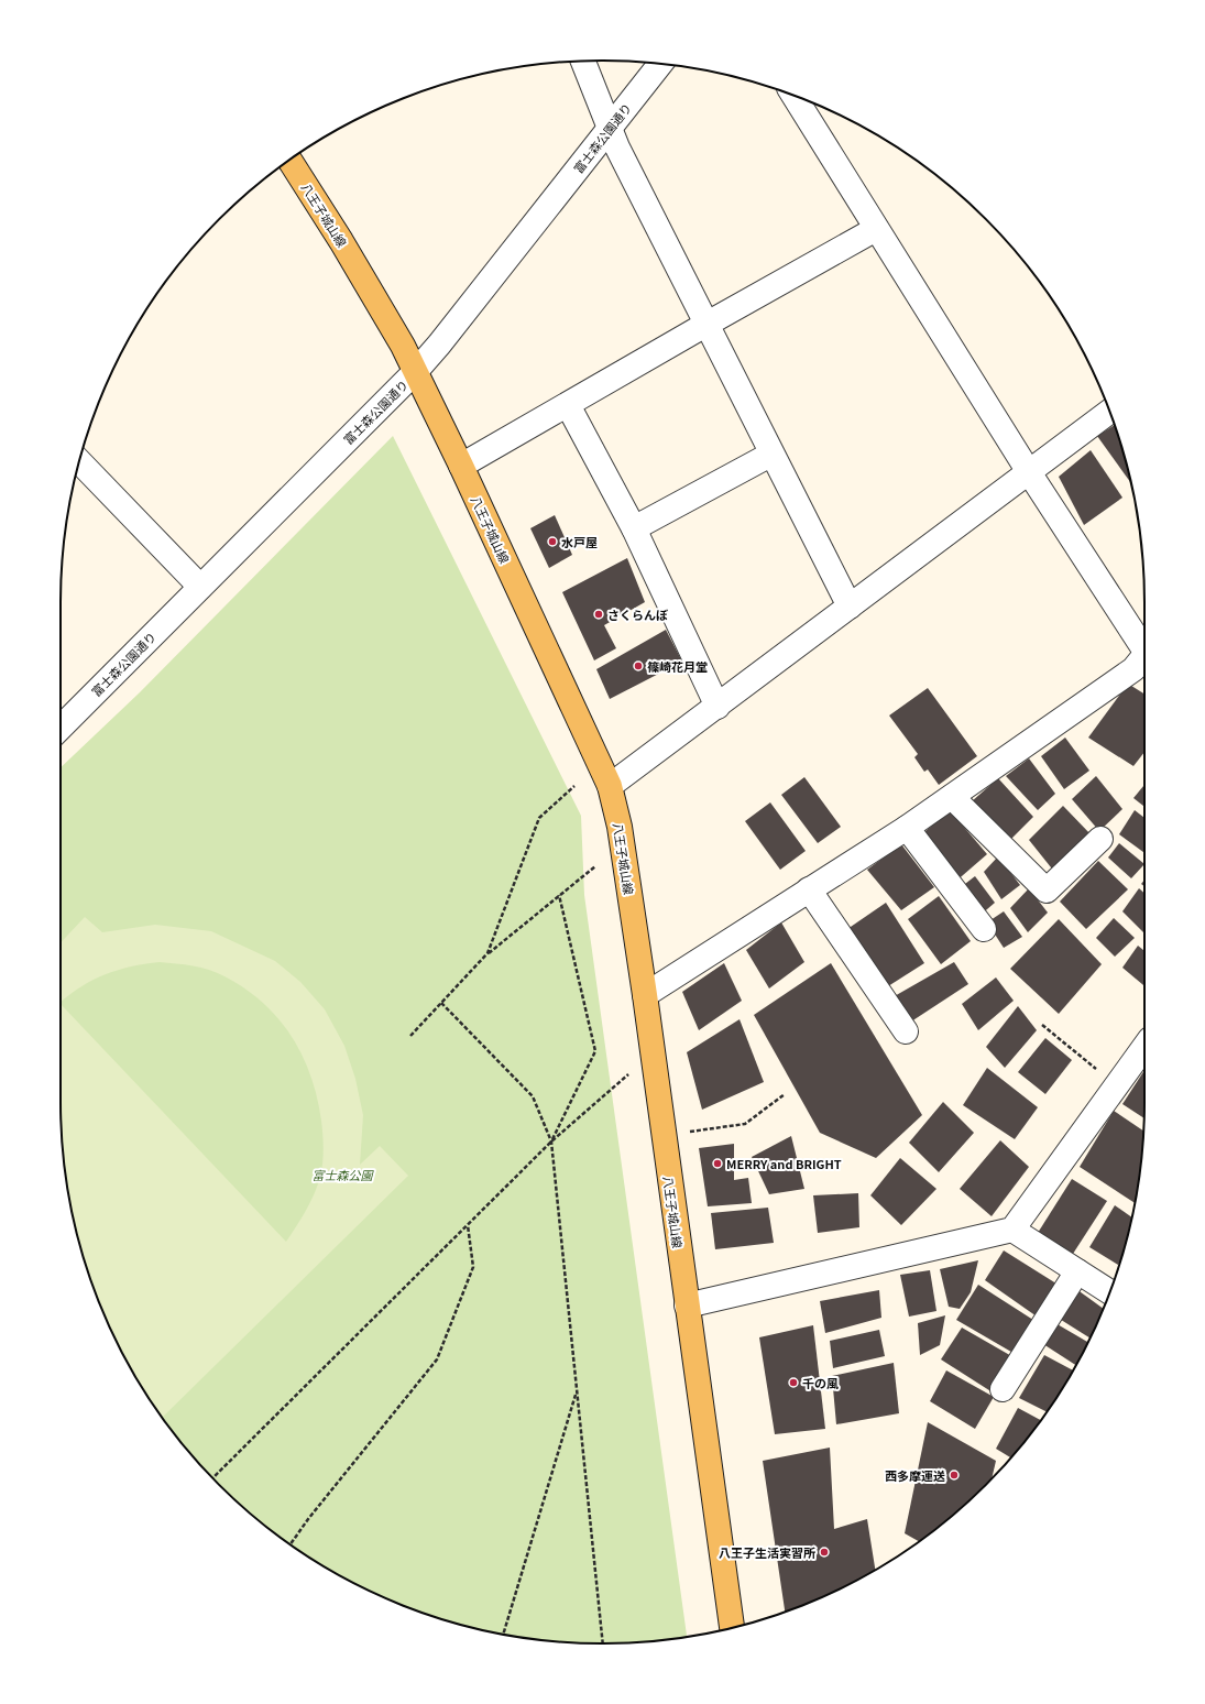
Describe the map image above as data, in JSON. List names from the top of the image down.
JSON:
{
  "streets": {
    "main road": ["八王子城山線"],
    "street": ["富士森公園通り"]
  },
  "crossings": [
    ["富士森公園通り", "八王子城山線"]
  ],
  "parks": ["富士森公園"],
  "places": [
    "水戸屋",
    "さくらんぼ",
    "篠崎花月堂",
    "MERRY and BRIGHT",
    "千の風",
    "西多摩運送",
    "八王子生活実習所"
  ]
}
